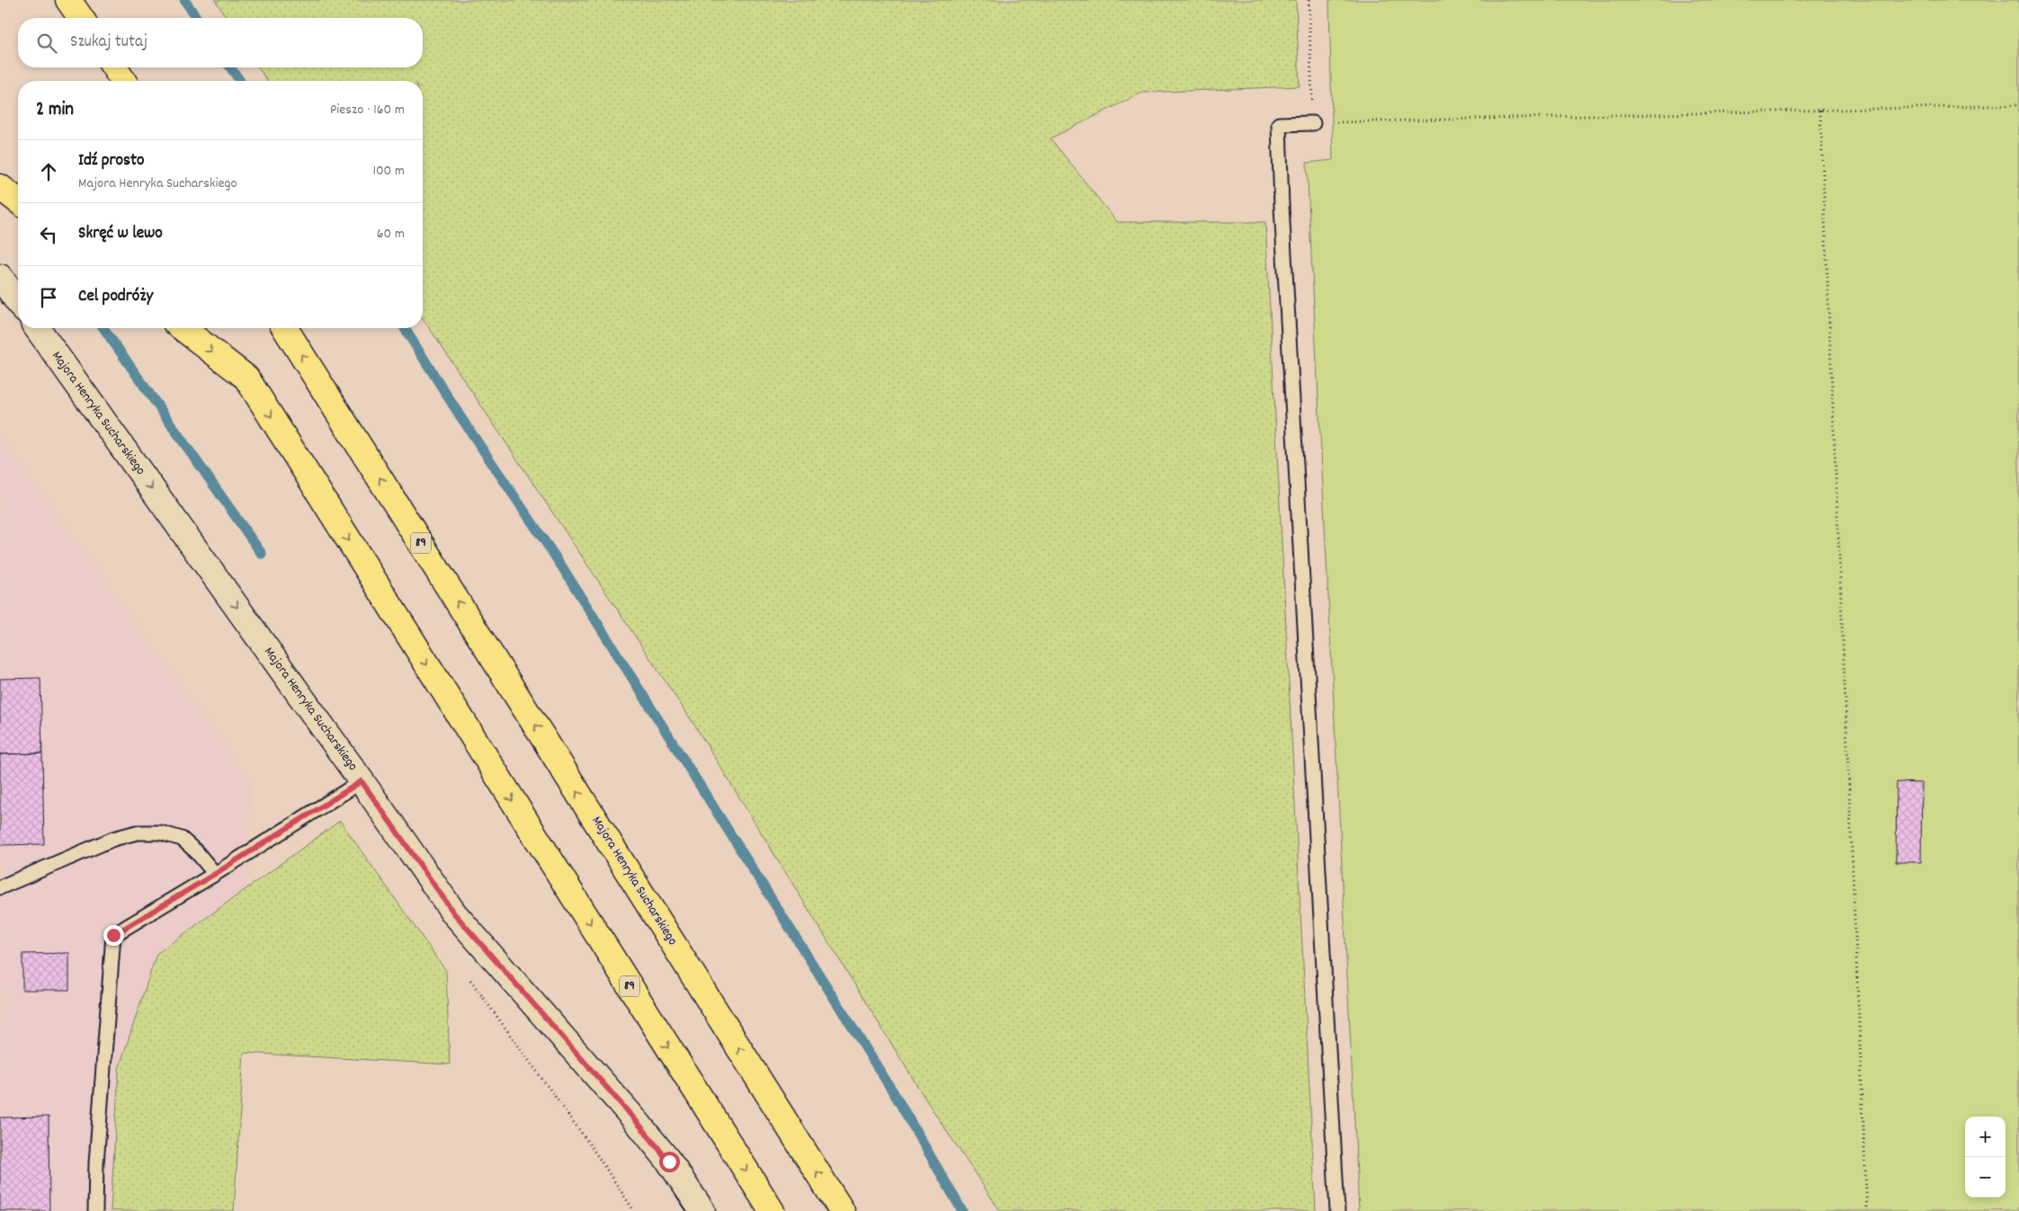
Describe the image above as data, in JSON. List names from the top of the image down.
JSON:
{
  "streets": {
    "highway": ["Majora Henryka Sucharskiego", "89"]
  },
  "page": {
    "search": "Szukaj tutaj",
    "heading": ["2 min", "Pieszo · 160 m"],
    "list": [
      ["Idź prosto", "Majora Henryka Sucharskiego", "100 m"],
      ["Skręć w lewo", "60 m"],
      "Cel podróży"
    ],
    "map_buttons": ["+", "−"]
  }
}
